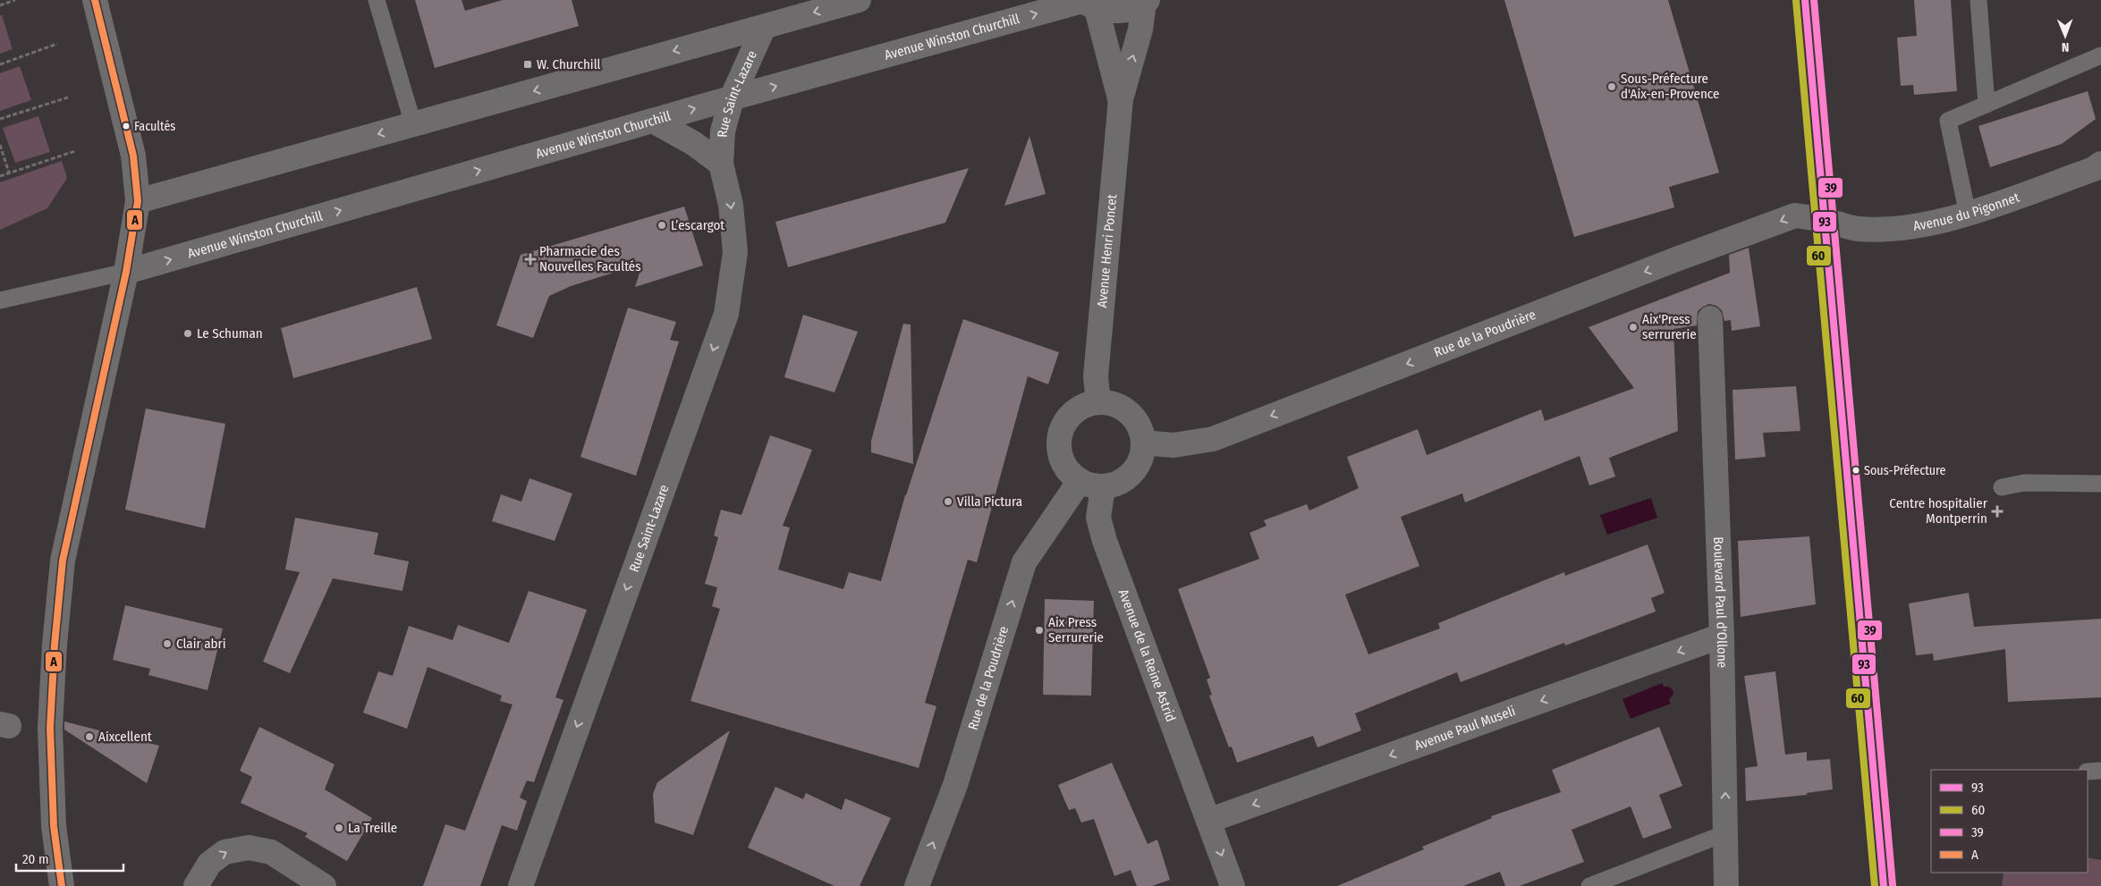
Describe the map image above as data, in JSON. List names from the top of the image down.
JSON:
{
  "streets": {
    "street": [
      "Avenue Winston Churchill",
      "Rue Saint-Lazare",
      "Avenue du Pigonnet",
      "Avenue Henri Poncet",
      "Rue de la Poudrière",
      "Boulevard Paul d'Ollone",
      "Avenue de la Reine Astrid",
      "Avenue Paul Museli"
    ]
  },
  "crossings": [
    ["Avenue Winston Churchill", "Rue Saint-Lazare"],
    ["Avenue Winston Churchill", "Avenue Henri Poncet"],
    ["Avenue du Pigonnet", "Rue de la Poudrière"],
    ["Avenue Henri Poncet", "Rue de la Poudrière"],
    ["Avenue Henri Poncet", "Avenue de la Reine Astrid"],
    ["Rue de la Poudrière", "Avenue de la Reine Astrid"],
    ["Boulevard Paul d'Ollone", "Avenue Paul Museli"],
    ["Avenue de la Reine Astrid", "Avenue Paul Museli"]
  ],
  "one_way": ["Rue Saint-Lazare", "Avenue Paul Museli"],
  "places": {
    "transit": ["W. Churchill"],
    "other": [
      "Sous-Préfecture d'Aix-en-Provence",
      "Facultés",
      "L’escargot",
      "Aix'Press serrurerie",
      "Le Schuman",
      "Sous-Préfecture",
      "Villa Pictura",
      "Aix Press Serrurerie",
      "Clair abri",
      "Aixcellent",
      "La Treille"
    ],
    "health": ["Pharmacie des Nouvelles Facultés", "Centre hospitalier Montperrin"]
  },
  "lines": [
    "transit line 93",
    "transit line 39",
    "transit line A",
    "transit line 60"
  ],
  "legend": [
    "93",
    "60",
    "39",
    "A"
  ],
  "scale_bar": "20 m",
  "north": "bottom"
}
